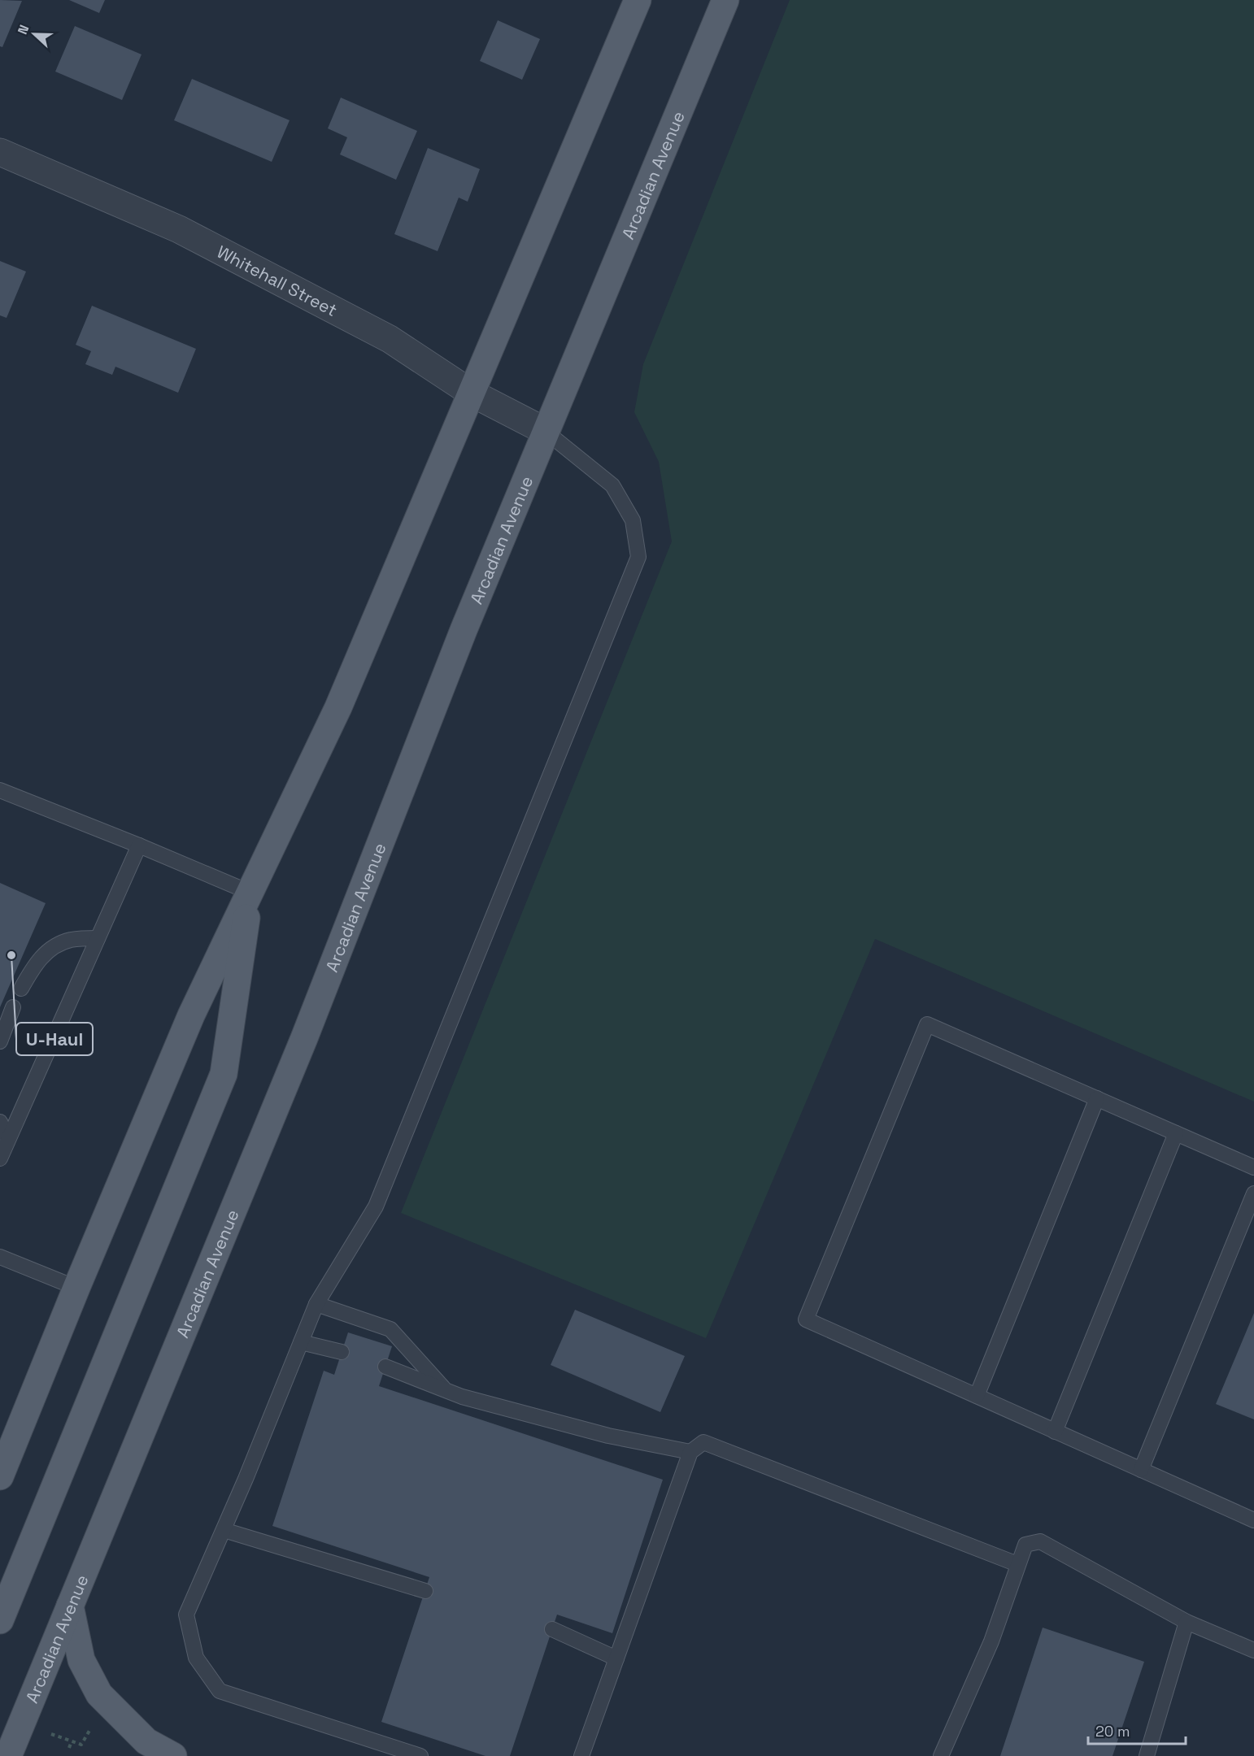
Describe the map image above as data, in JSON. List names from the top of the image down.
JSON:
{
  "streets": {
    "main road": ["Arcadian Avenue"],
    "street": ["Whitehall Street"]
  },
  "crossings": [
    ["Arcadian Avenue", "Whitehall Street"]
  ],
  "places": ["U-Haul"],
  "scale_bar": "20 m",
  "north": "left"
}
